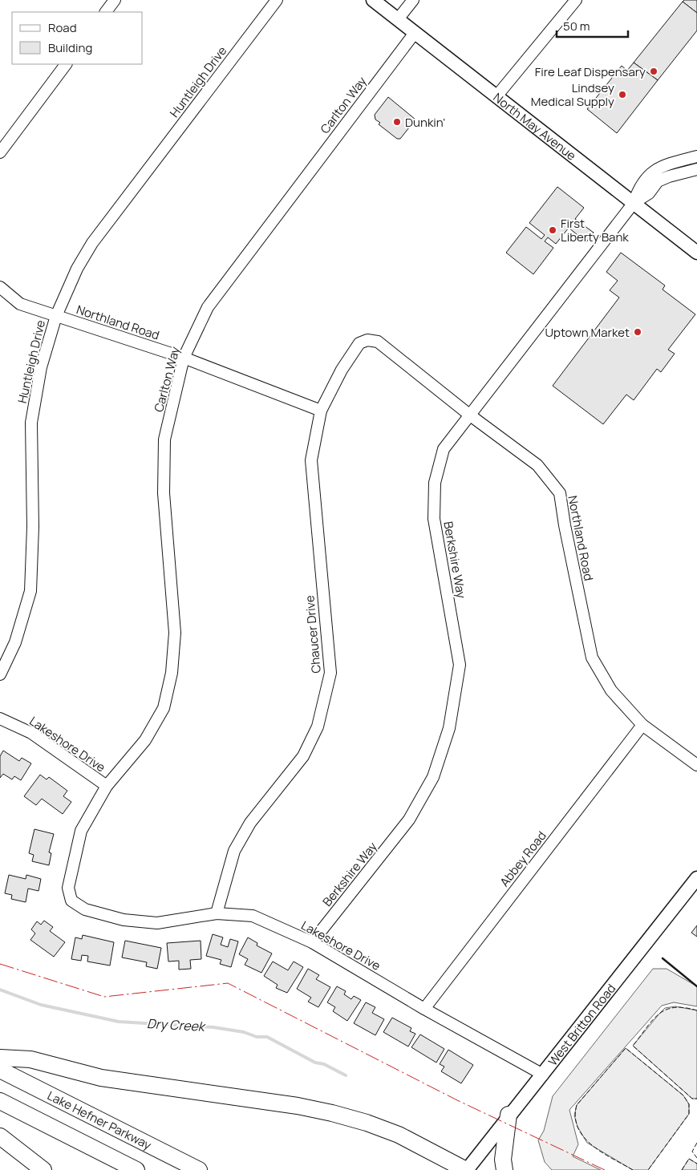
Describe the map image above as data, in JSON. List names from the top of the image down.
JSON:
{
  "streets": {
    "highway": ["Lake Hefner Parkway"],
    "main road": ["North May Avenue", "West Britton Road"],
    "street": [
      "Huntleigh Drive",
      "Carlton Way",
      "Northland Road",
      "Berkshire Way",
      "Chaucer Drive",
      "Lakeshore Drive",
      "Abbey Road"
    ]
  },
  "crossings": [
    ["Huntleigh Drive", "Northland Road"],
    ["Carlton Way", "North May Avenue"],
    ["Carlton Way", "Northland Road"],
    ["Carlton Way", "Lakeshore Drive"],
    ["North May Avenue", "Berkshire Way"],
    ["Northland Road", "Berkshire Way"],
    ["Northland Road", "Chaucer Drive"],
    ["Northland Road", "Abbey Road"],
    ["Berkshire Way", "Lakeshore Drive"],
    ["Chaucer Drive", "Lakeshore Drive"],
    ["Lakeshore Drive", "Abbey Road"],
    ["Lakeshore Drive", "West Britton Road"]
  ],
  "water": ["Dry Creek"],
  "places": [
    "Fire Leaf Dispensary",
    "Lindsey Medical Supply",
    "Dunkin'",
    "First Liberty Bank",
    "Uptown Market"
  ],
  "legend": ["Road", "Building"],
  "scale_bar": "50 m"
}
